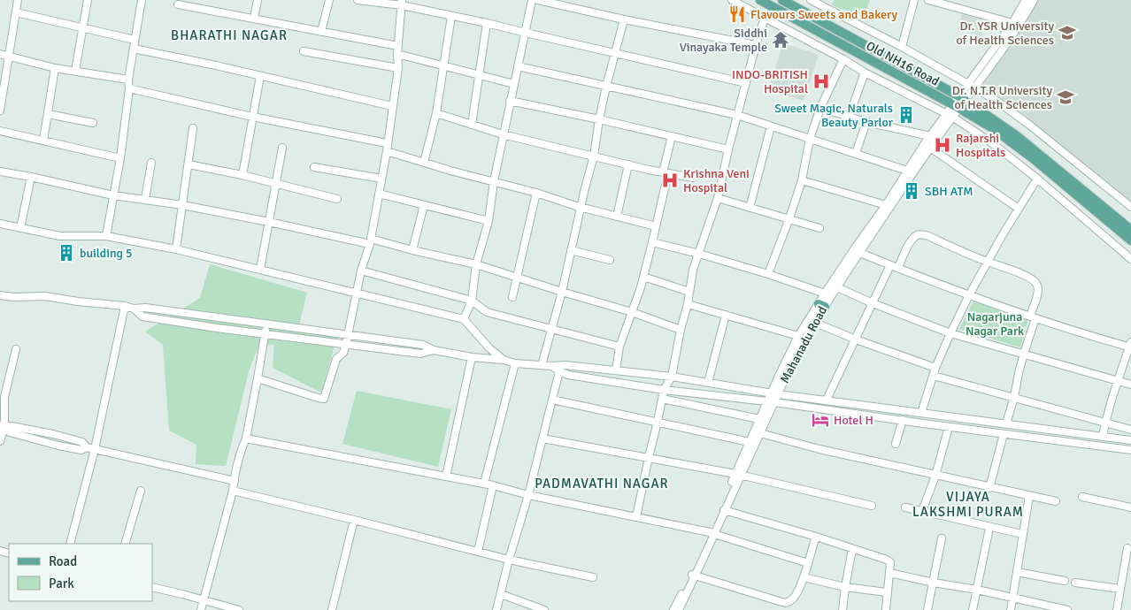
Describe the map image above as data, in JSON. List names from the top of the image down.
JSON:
{
  "streets": {
    "main road": ["Old NH16 Road"],
    "street": ["Mahanadu Road"]
  },
  "crossings": [
    ["Old NH16 Road", "Mahanadu Road"]
  ],
  "districts": ["BHARATHI NAGAR", "PADMAVATHI NAGAR", "VIJAYA LAKSHMI PURAM"],
  "parks": ["Nagarjuna Nagar Park"],
  "places": {
    "restaurant": ["Flavours Sweets and Bakery"],
    "school or university": ["Dr. YSR University of Health Sciences", "Dr. N.T.R University of Health Sciences"],
    "temple": ["Siddhi Vinayaka Temple"],
    "hospital": ["INDO-BRITISH Hospital", "Rajarshi Hospitals", "Krishna Veni Hospital"],
    "building": ["Sweet Magic, Naturals Beauty Parlor", "SBH ATM", "building 5"],
    "hotel": ["Hotel H"]
  },
  "legend": ["Road", "Park"]
}
